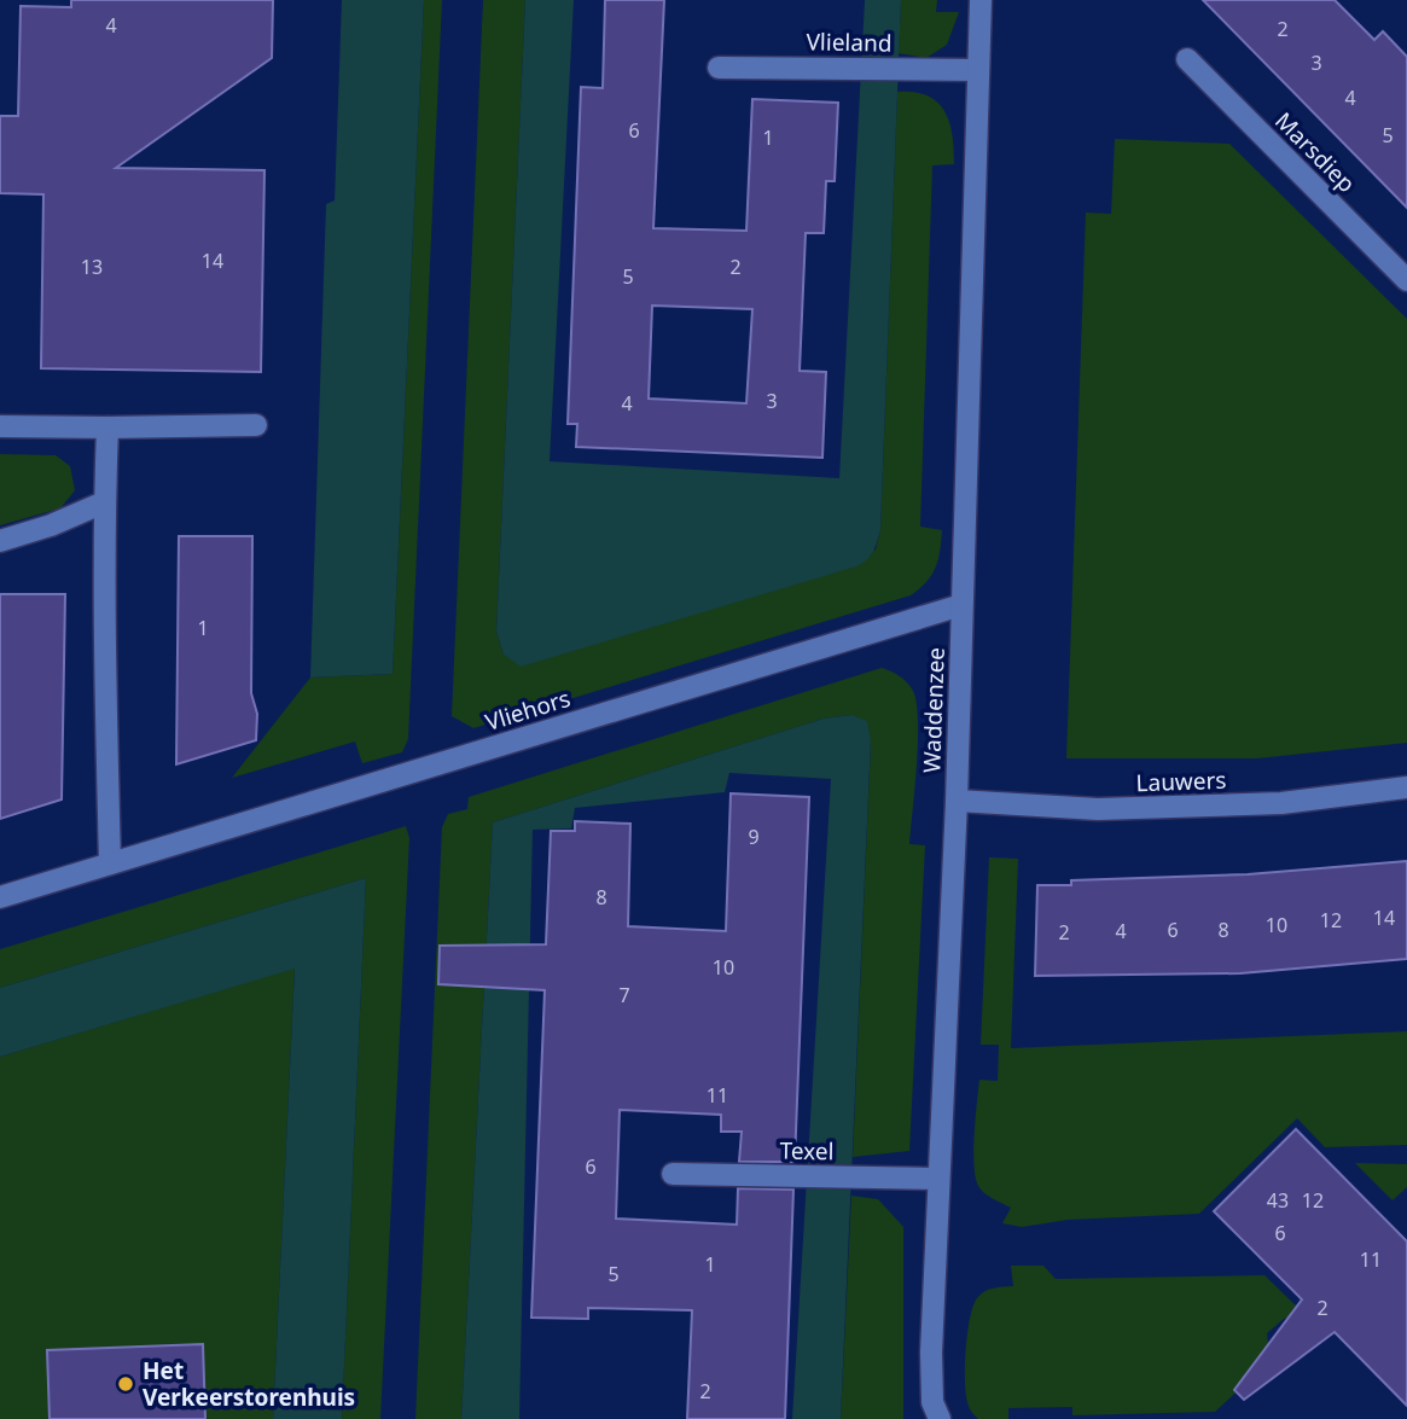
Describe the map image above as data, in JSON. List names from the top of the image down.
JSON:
{
  "streets": {
    "street": [
      "Vlieland",
      "Marsdiep",
      "Vliehors",
      "Waddenzee",
      "Lauwers",
      "Texel"
    ]
  },
  "crossings": [
    ["Vlieland", "Waddenzee"],
    ["Vliehors", "Waddenzee"],
    ["Waddenzee", "Lauwers"],
    ["Waddenzee", "Texel"]
  ],
  "places": ["Het Verkeerstorenhuis"],
  "house_numbers": [
    "4",
    "2",
    "3",
    "4",
    "6",
    "5",
    "1",
    "14",
    "13",
    "2",
    "5",
    "3",
    "4",
    "1",
    "9",
    "8",
    "14",
    "12",
    "10",
    "6",
    "8",
    "4",
    "2",
    "10",
    "7",
    "11",
    "6",
    "43",
    "12",
    "6",
    "11",
    "1",
    "5",
    "2",
    "2"
  ]
}
